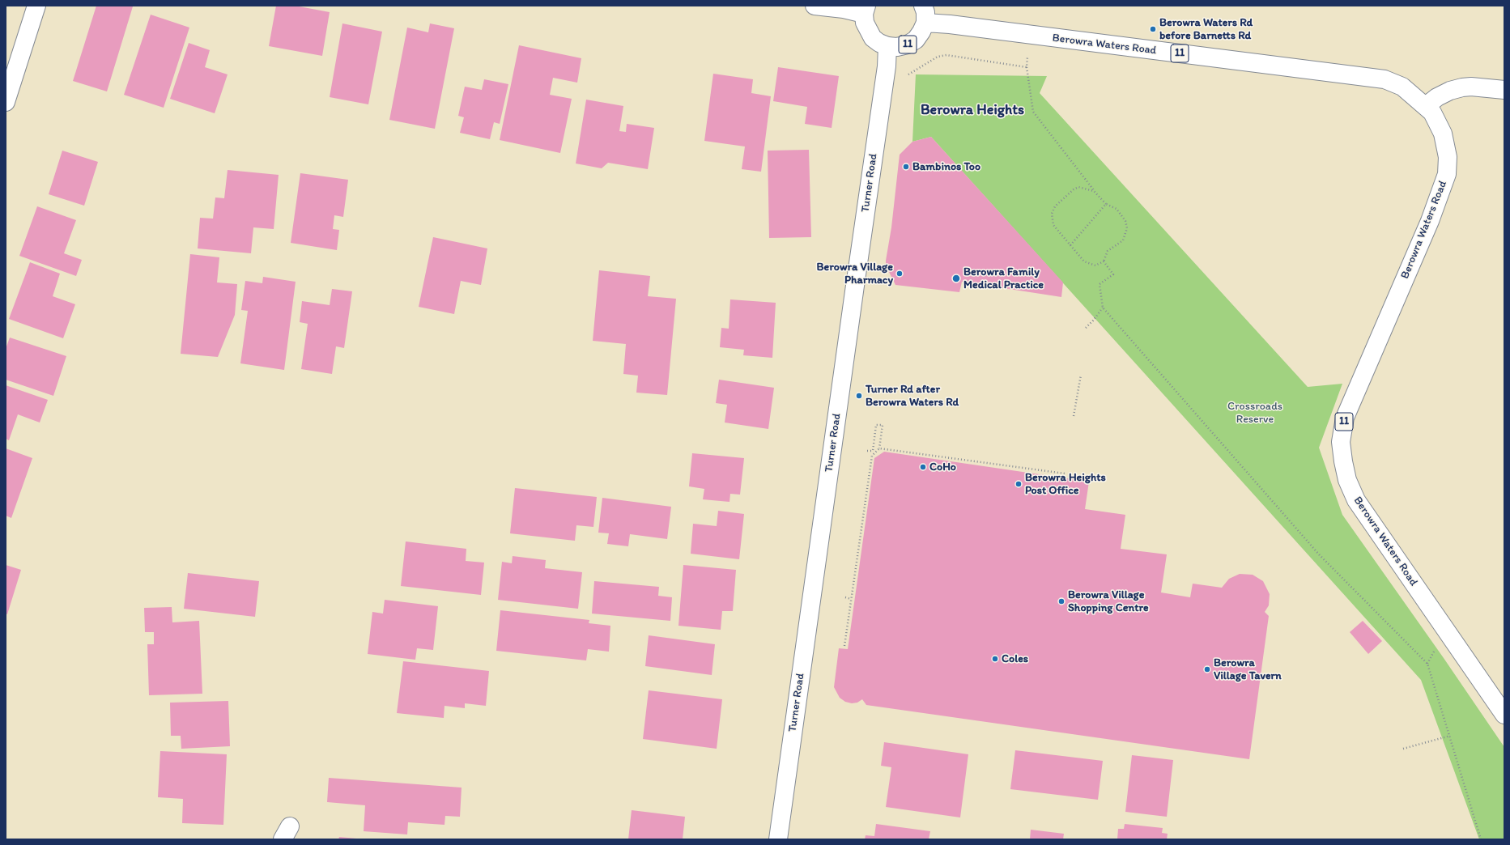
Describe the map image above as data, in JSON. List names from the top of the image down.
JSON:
{
  "streets": {
    "main road": ["11", "Berowra Waters Road", "Turner Road"]
  },
  "crossings": [
    ["11", "Berowra Waters Road"],
    ["11", "Turner Road"]
  ],
  "districts": ["Berowra Heights"],
  "parks": ["Crossroads Reserve"],
  "places": [
    "Berowra Waters Rd before Barnetts Rd",
    "Bambinos Too",
    "Berowra Village Pharmacy",
    "Berowra Family Medical Practice",
    "Turner Rd after Berowra Waters Rd",
    "CoHo",
    "Berowra Heights Post Office",
    "Berowra Village Shopping Centre",
    "Coles",
    "Berowra Village Tavern"
  ]
}
